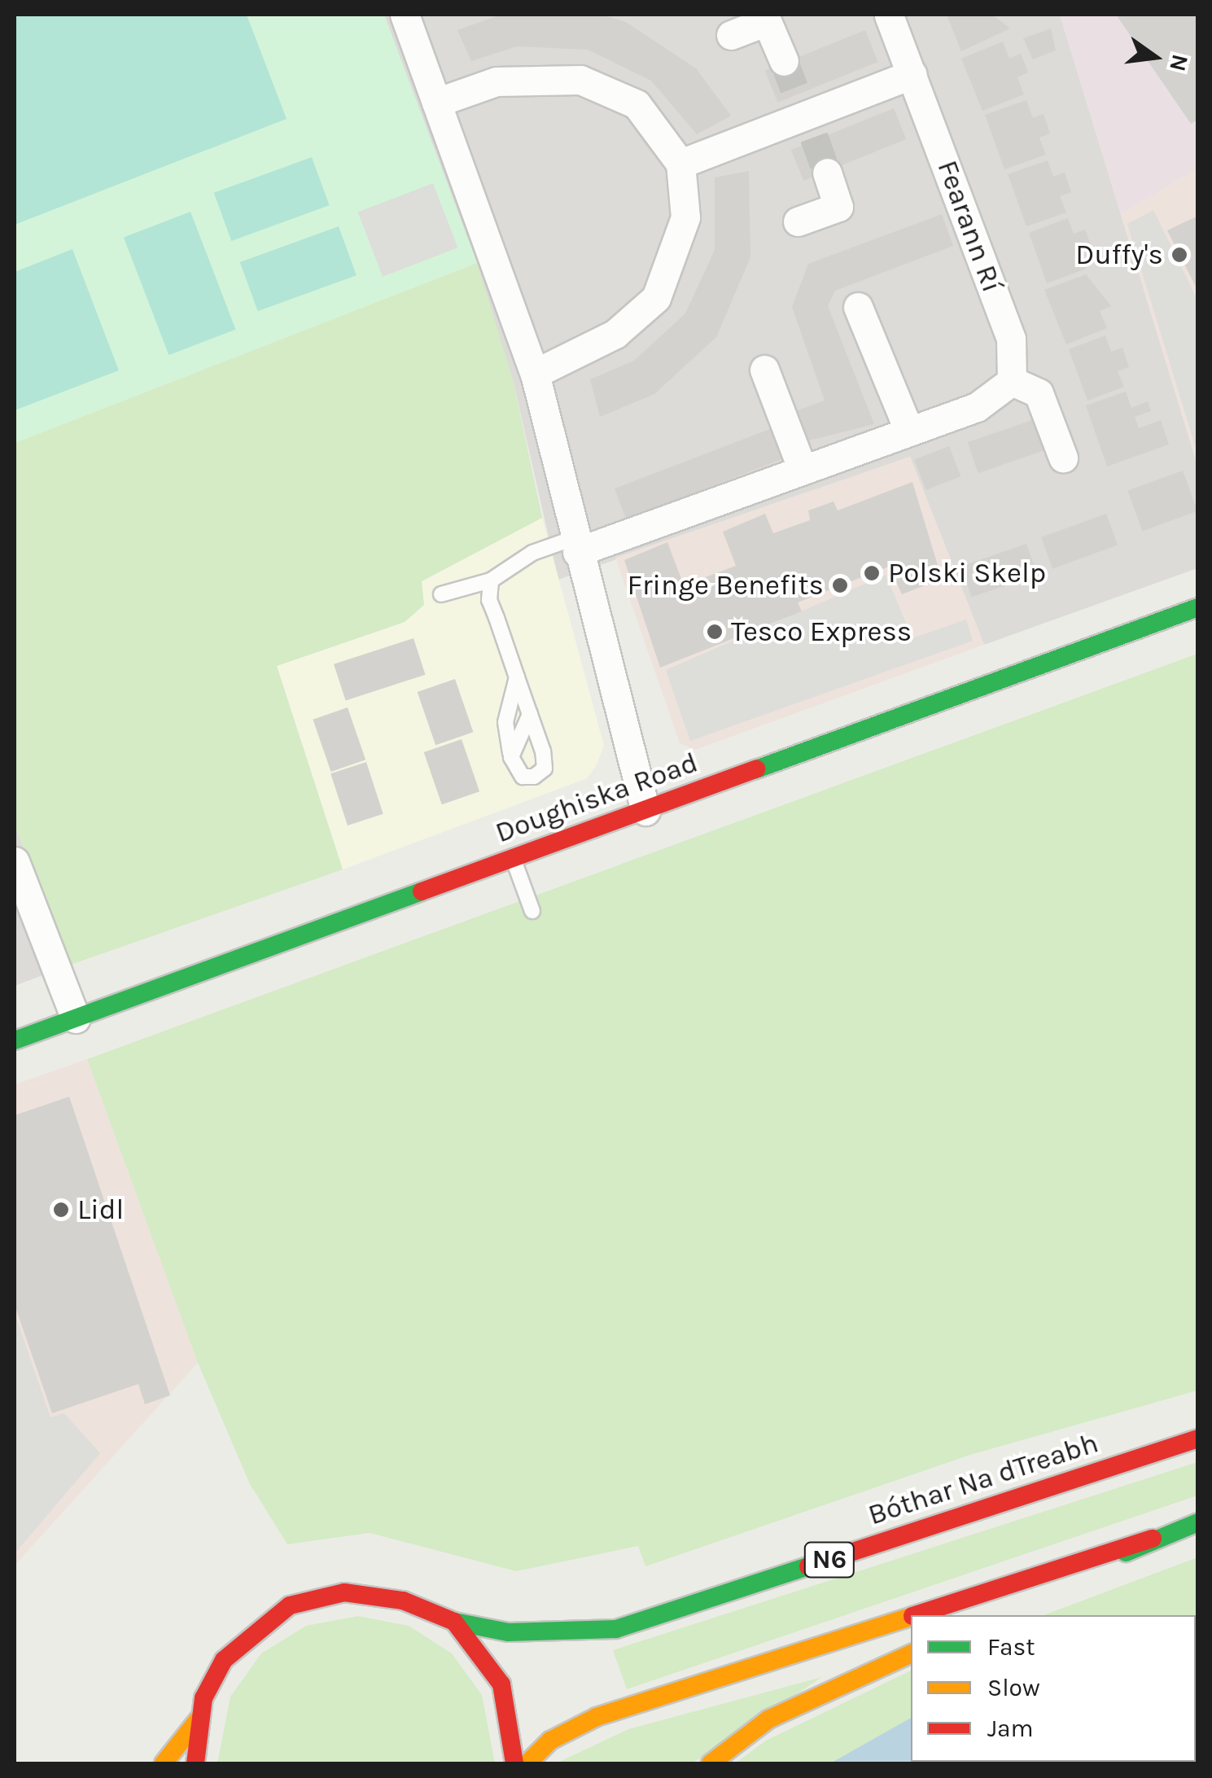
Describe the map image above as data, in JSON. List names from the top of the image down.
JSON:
{
  "streets": {
    "main road": ["Doughiska Road", "Bóthar Na dTreabh", "N6"],
    "street": ["Fearann Rí"]
  },
  "crossings": [
    ["Bóthar Na dTreabh", "N6"]
  ],
  "places": [
    "Duffy's",
    "Polski Skelp",
    "Fringe Benefits",
    "Tesco Express",
    "Lidl"
  ],
  "legend": ["Fast", "Slow", "Jam"],
  "north": "right"
}
